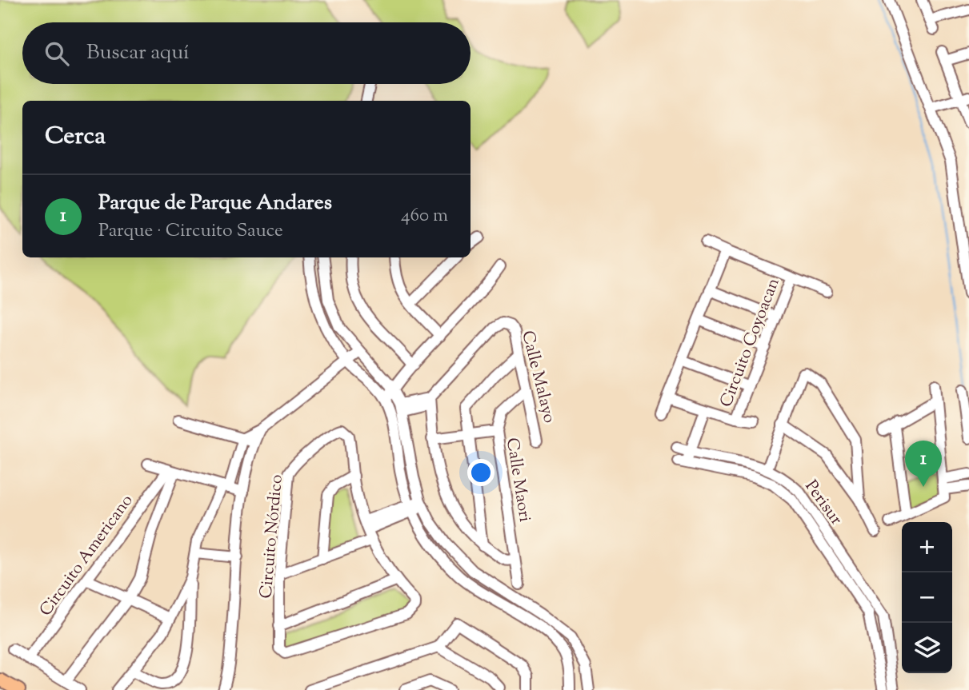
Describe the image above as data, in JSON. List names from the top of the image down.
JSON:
{
  "streets": {
    "street": [
      "Circuito Coyoacan",
      "Calle Malayo",
      "Calle Maori",
      "Perisur",
      "Circuito Nórdico",
      "Circuito Americano"
    ]
  },
  "crossings": [
    ["Calle Malayo", "Calle Maori"]
  ],
  "page": {
    "search": "Buscar aquí",
    "heading": "Cerca",
    "list": [
      {
        "mark": "1",
        "name": "Parque de Parque Andares",
        "note": "Parque · Circuito Sauce",
        "value": "460 m"
      }
    ],
    "pins": "1",
    "map_buttons": ["+", "−"]
  }
}
